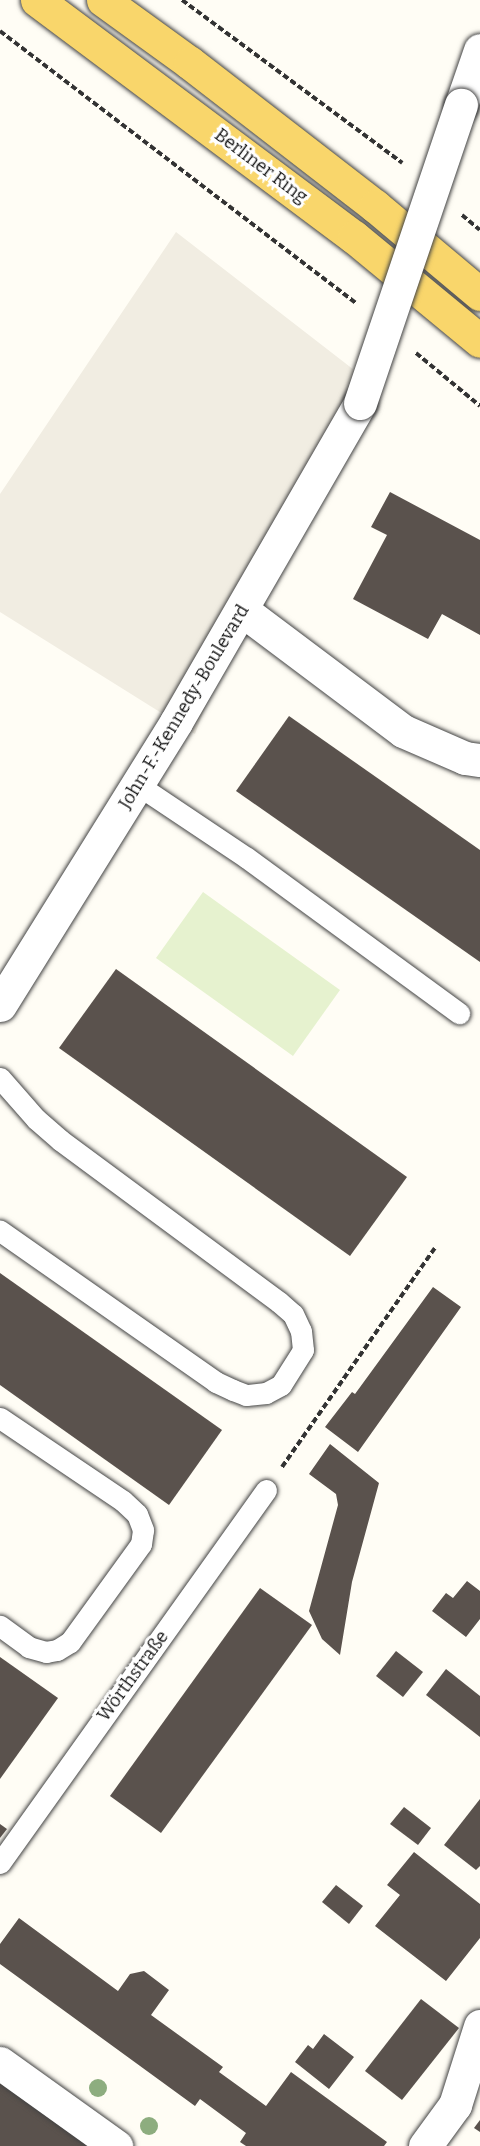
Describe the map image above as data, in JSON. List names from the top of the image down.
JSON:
{
  "streets": {
    "main road": ["Berliner Ring"],
    "street": ["John-F.-Kennedy-Boulevard"],
    "lane": ["Wörthstraße"]
  }
}
